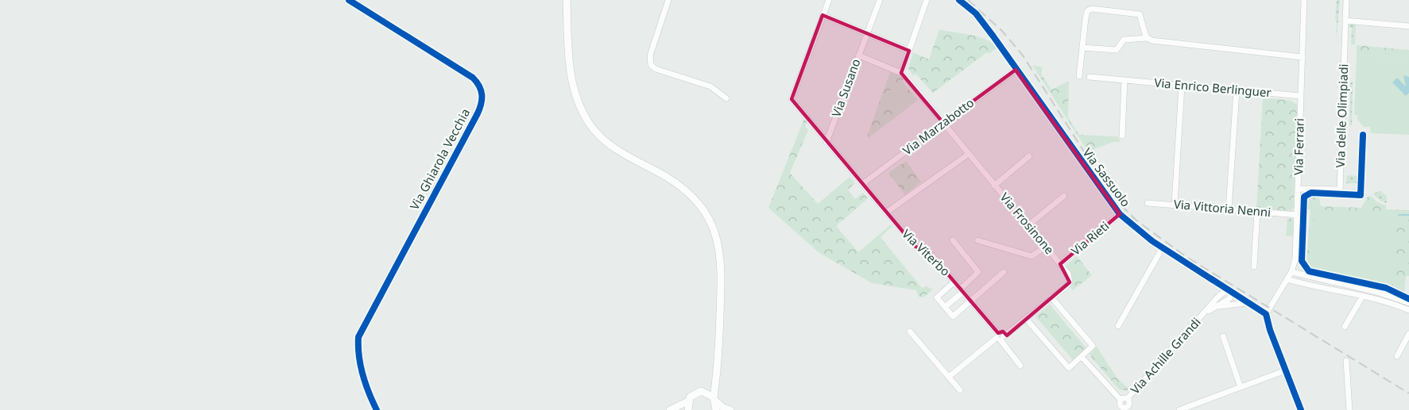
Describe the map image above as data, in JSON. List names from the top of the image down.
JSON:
{
  "streets": {
    "street": [
      "Via Susano",
      "Via Enrico Berlinguer",
      "Via delle Olimpiadi",
      "Via Marzabotto",
      "Via Ferrari",
      "Via Ghiarola Vecchia",
      "Via Sassuolo",
      "Via Vittoria Nenni",
      "Via Frosinone",
      "Via Rieti",
      "Via Viterbo",
      "Via Achille Grandi"
    ]
  },
  "crossings": [
    ["Via Susano", "Via Viterbo"],
    ["Via Enrico Berlinguer", "Via Ferrari"],
    ["Via delle Olimpiadi", "Via Ferrari"],
    ["Via Marzabotto", "Via Sassuolo"],
    ["Via Marzabotto", "Via Frosinone"],
    ["Via Marzabotto", "Via Viterbo"],
    ["Via Ferrari", "Via Sassuolo"],
    ["Via Ferrari", "Via Vittoria Nenni"],
    ["Via Sassuolo", "Via Rieti"],
    ["Via Sassuolo", "Via Achille Grandi"],
    ["Via Frosinone", "Via Rieti"],
    ["Via Frosinone", "Via Viterbo"]
  ]
}
